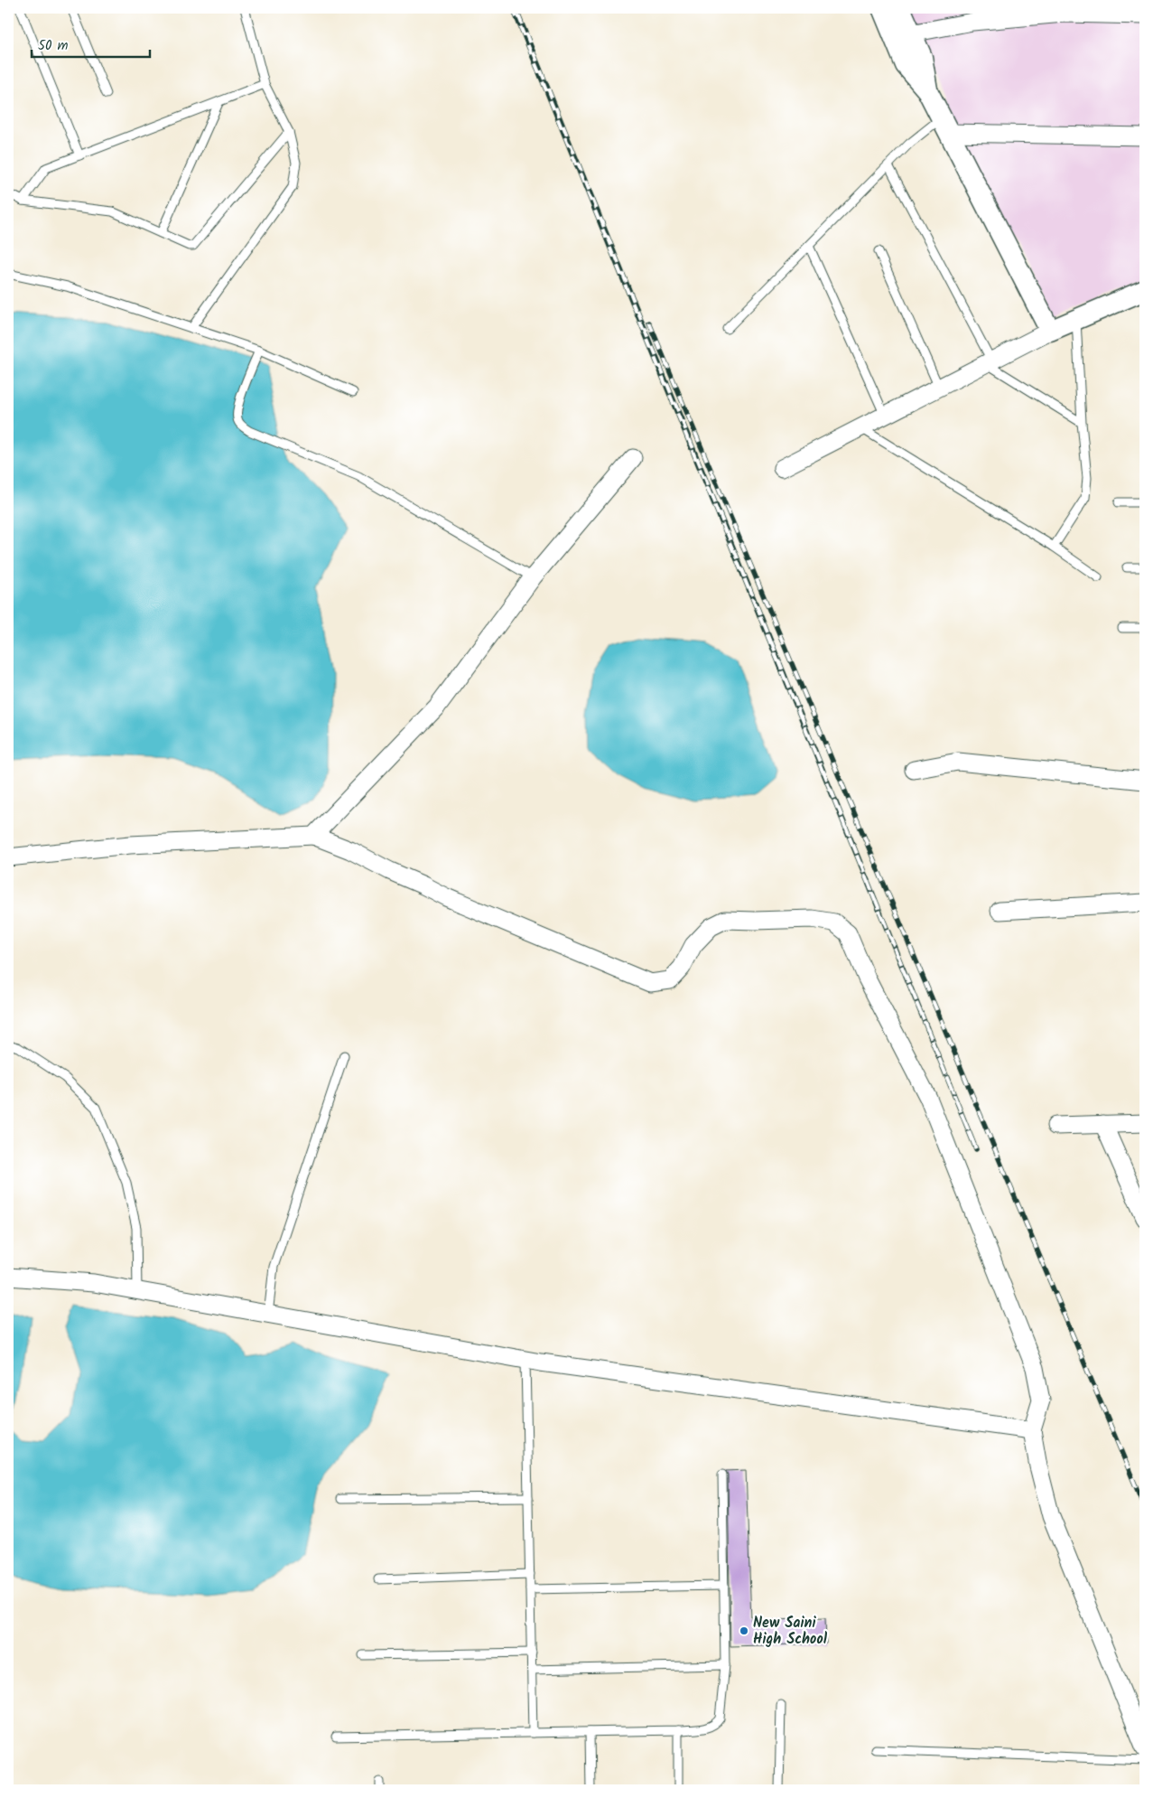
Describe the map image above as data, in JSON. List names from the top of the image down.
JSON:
{
  "places": ["New Saini High School"],
  "scale_bar": "50 m"
}
